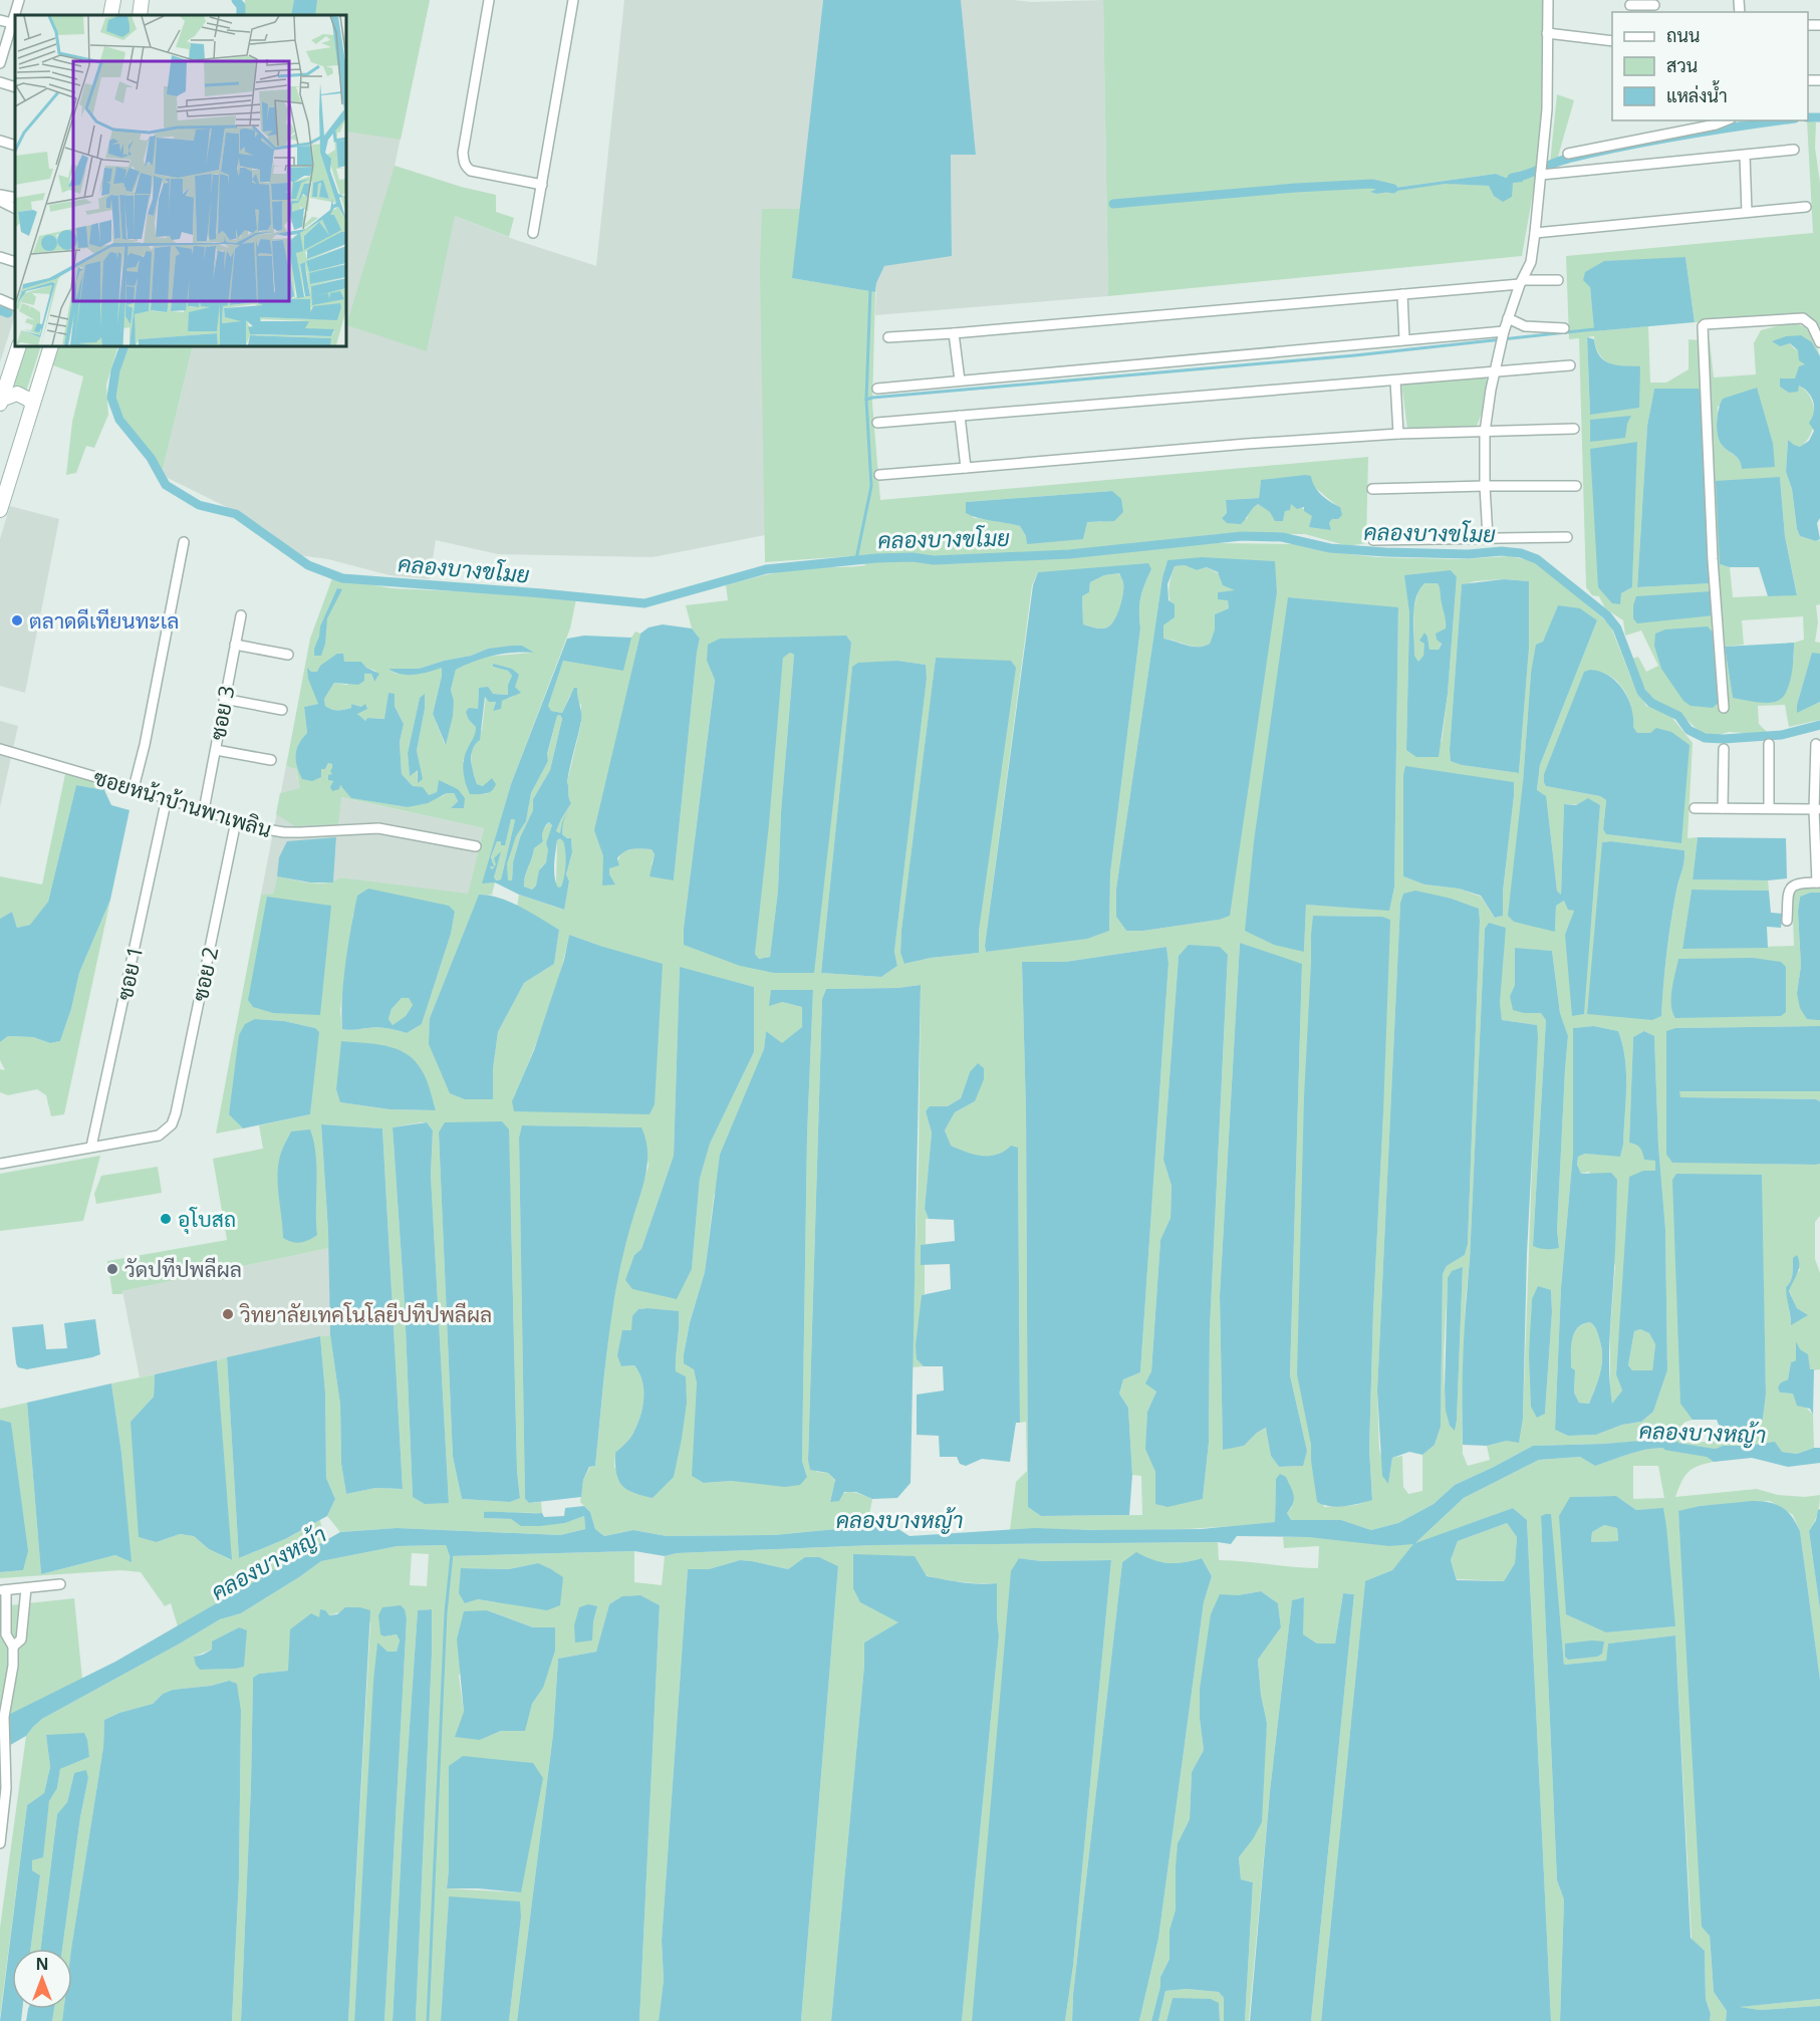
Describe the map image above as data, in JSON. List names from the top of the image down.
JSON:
{
  "streets": {
    "street": [
      "ซอย 3",
      "ซอยหน้าบ้านพาเพลิน",
      "ซอย 1",
      "ซอย 2"
    ]
  },
  "crossings": [
    ["ซอย 3", "ซอยหน้าบ้านพาเพลิน"],
    ["ซอยหน้าบ้านพาเพลิน", "ซอย 1"],
    ["ซอยหน้าบ้านพาเพลิน", "ซอย 2"],
    ["ซอย 1", "ซอย 2"]
  ],
  "water": ["คลองบางขโมย", "คลองบางหญ้า"],
  "places": [
    "ตลาดดีเทียนทะเล",
    "อุโบสถ",
    "วัดปทีปพลีผล",
    "วิทยาลัยเทคโนโลยีปทีปพลีผล"
  ],
  "legend": ["ถนน", "สวน", "แหล่งน้ำ"],
  "north": "top"
}
